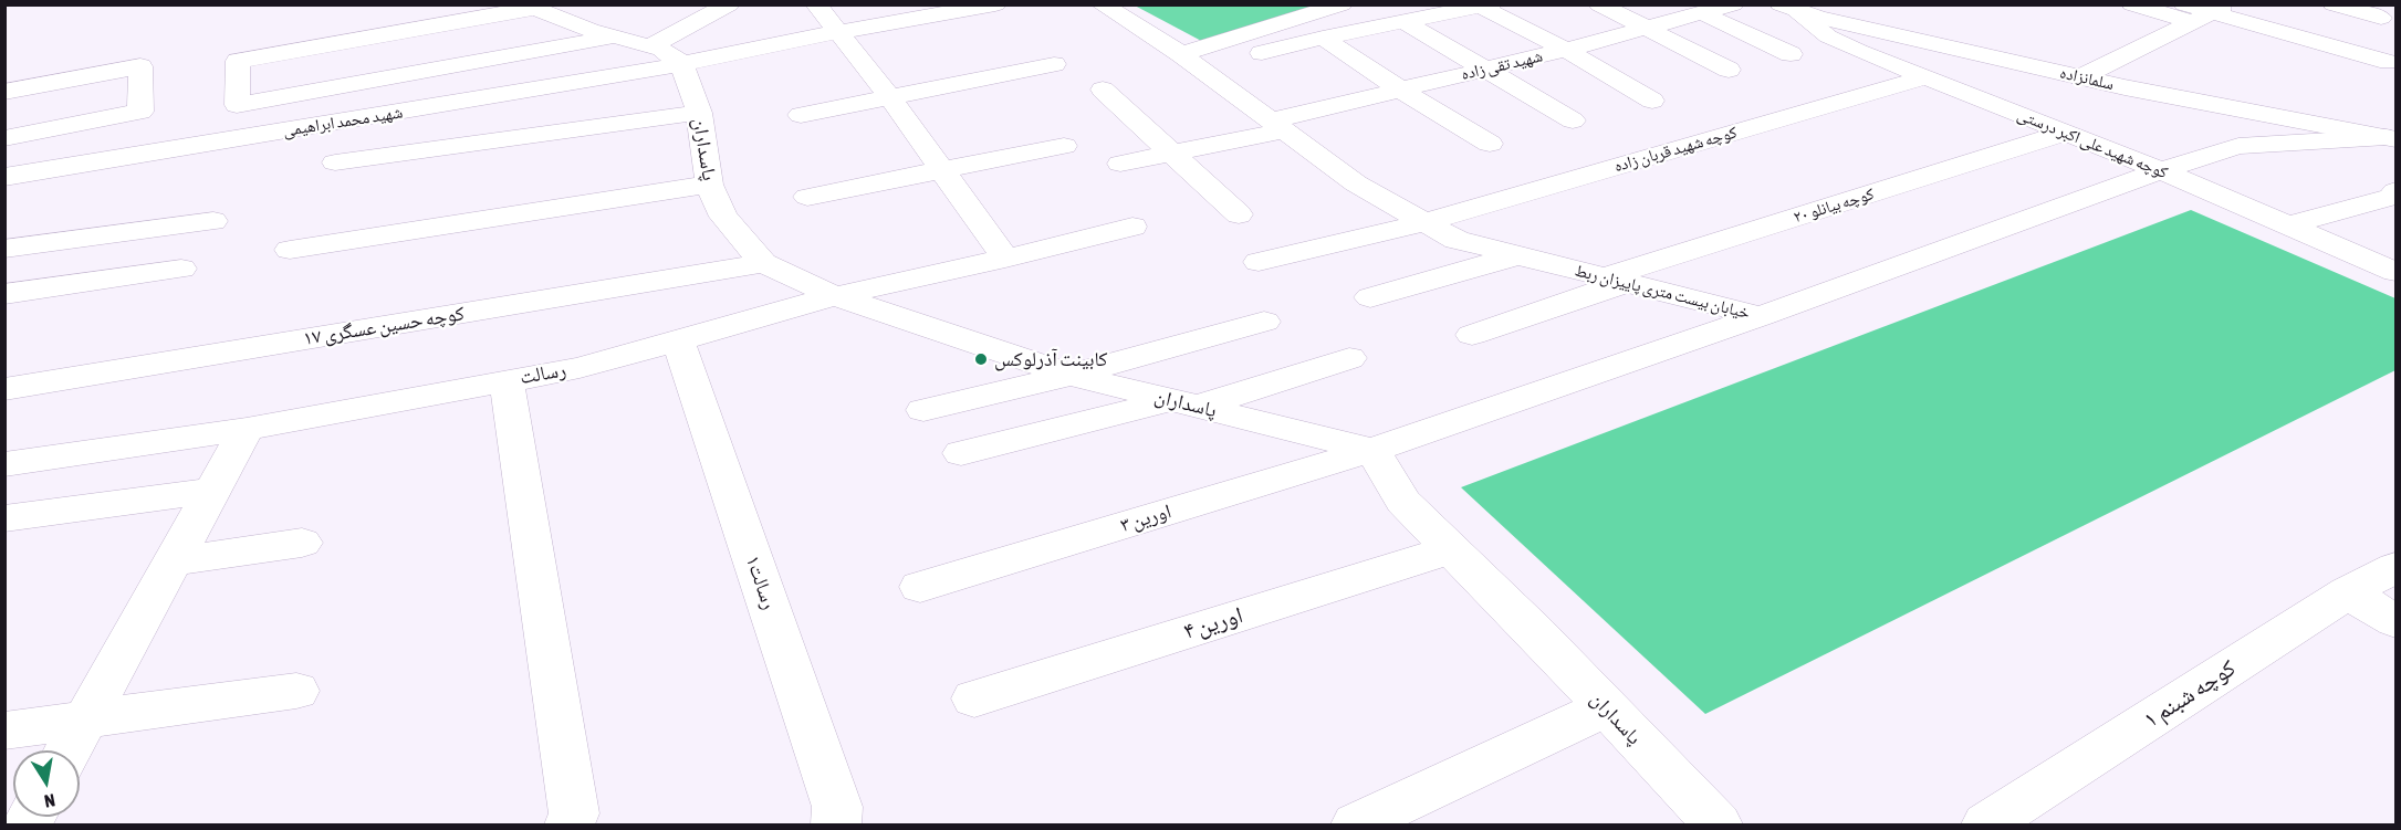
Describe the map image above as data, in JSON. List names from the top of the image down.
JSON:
{
  "streets": {
    "street": [
      "شهید تقی زاده",
      "سلمانزاده",
      "شهید محمد ابراهیمی",
      "کوچه شهید علی اکبر درستی",
      "پاسداران",
      "کوچه شهید قربان زاده",
      "کوچه بیانلو ۲۰",
      "خیابان بیست متری پاییزان ربط",
      "کوچه حسین عسگری ۱۷",
      "رسالت",
      "اورین ۳",
      "رسالت۱",
      "اورین ۴",
      "کوچه شبنم ۱"
    ]
  },
  "crossings": [
    ["شهید تقی زاده", "خیابان بیست متری پاییزان ربط"],
    ["سلمانزاده", "کوچه شهید علی اکبر درستی"],
    ["سلمانزاده", "خیابان بیست متری پاییزان ربط"],
    ["شهید محمد ابراهیمی", "پاسداران"],
    ["کوچه شهید علی اکبر درستی", "کوچه شهید قربان زاده"],
    ["کوچه شهید علی اکبر درستی", "کوچه بیانلو ۲۰"],
    ["کوچه شهید علی اکبر درستی", "خیابان بیست متری پاییزان ربط"],
    ["پاسداران", "کوچه حسین عسگری ۱۷"],
    ["پاسداران", "رسالت"],
    ["پاسداران", "اورین ۳"],
    ["پاسداران", "اورین ۴"],
    ["کوچه شهید قربان زاده", "خیابان بیست متری پاییزان ربط"],
    ["کوچه بیانلو ۲۰", "خیابان بیست متری پاییزان ربط"],
    ["خیابان بیست متری پاییزان ربط", "اورین ۳"],
    ["رسالت", "رسالت۱"]
  ],
  "places": ["کابینت آذرلوکس"],
  "north": "bottom"
}
